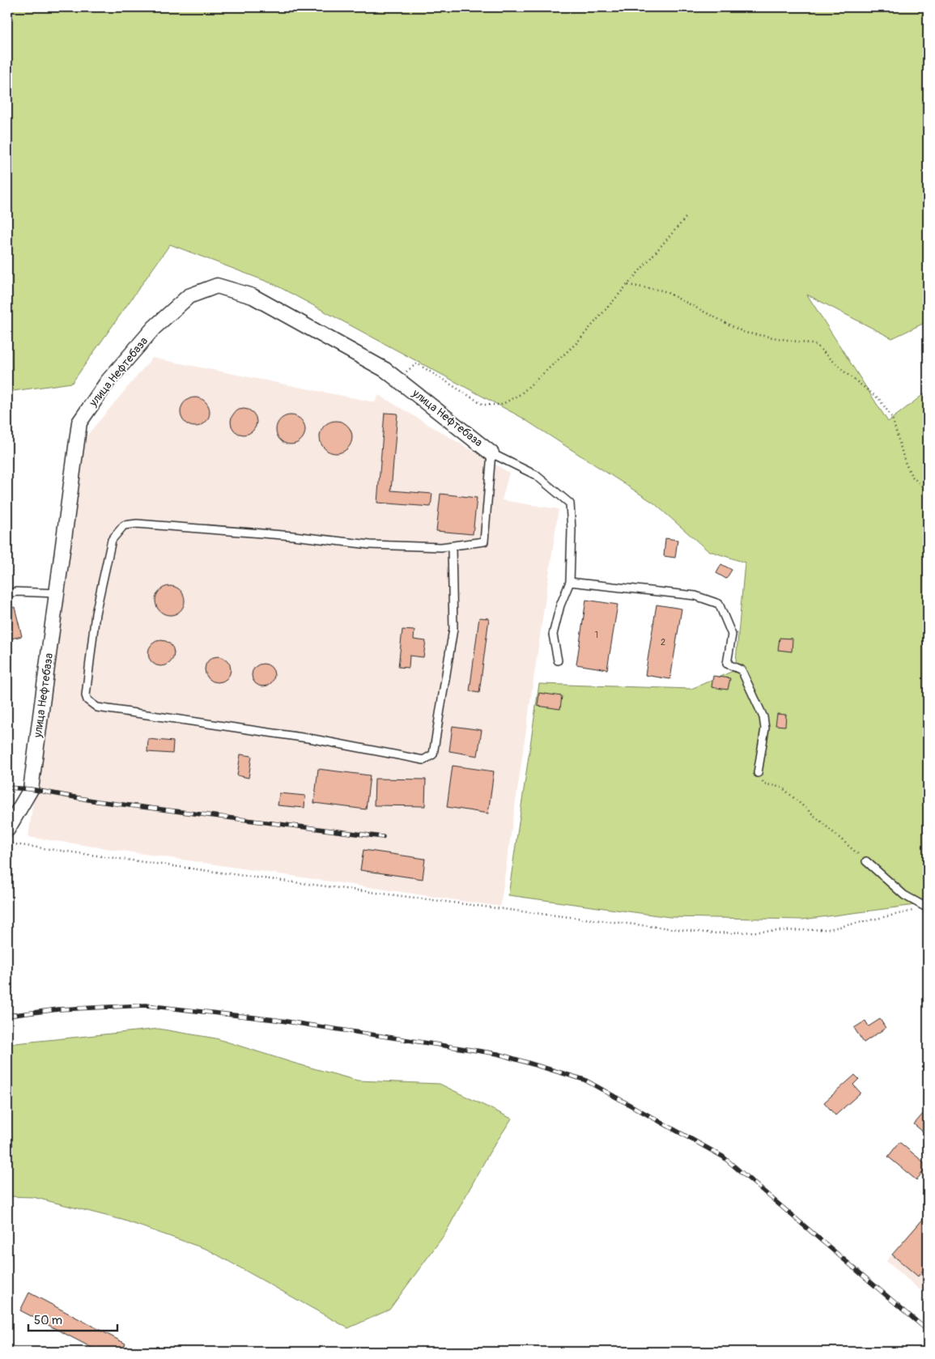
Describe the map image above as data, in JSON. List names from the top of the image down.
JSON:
{
  "streets": {
    "street": ["улица Нефтебаза"]
  },
  "house_numbers": ["1", "2"],
  "scale_bar": "50 m"
}
